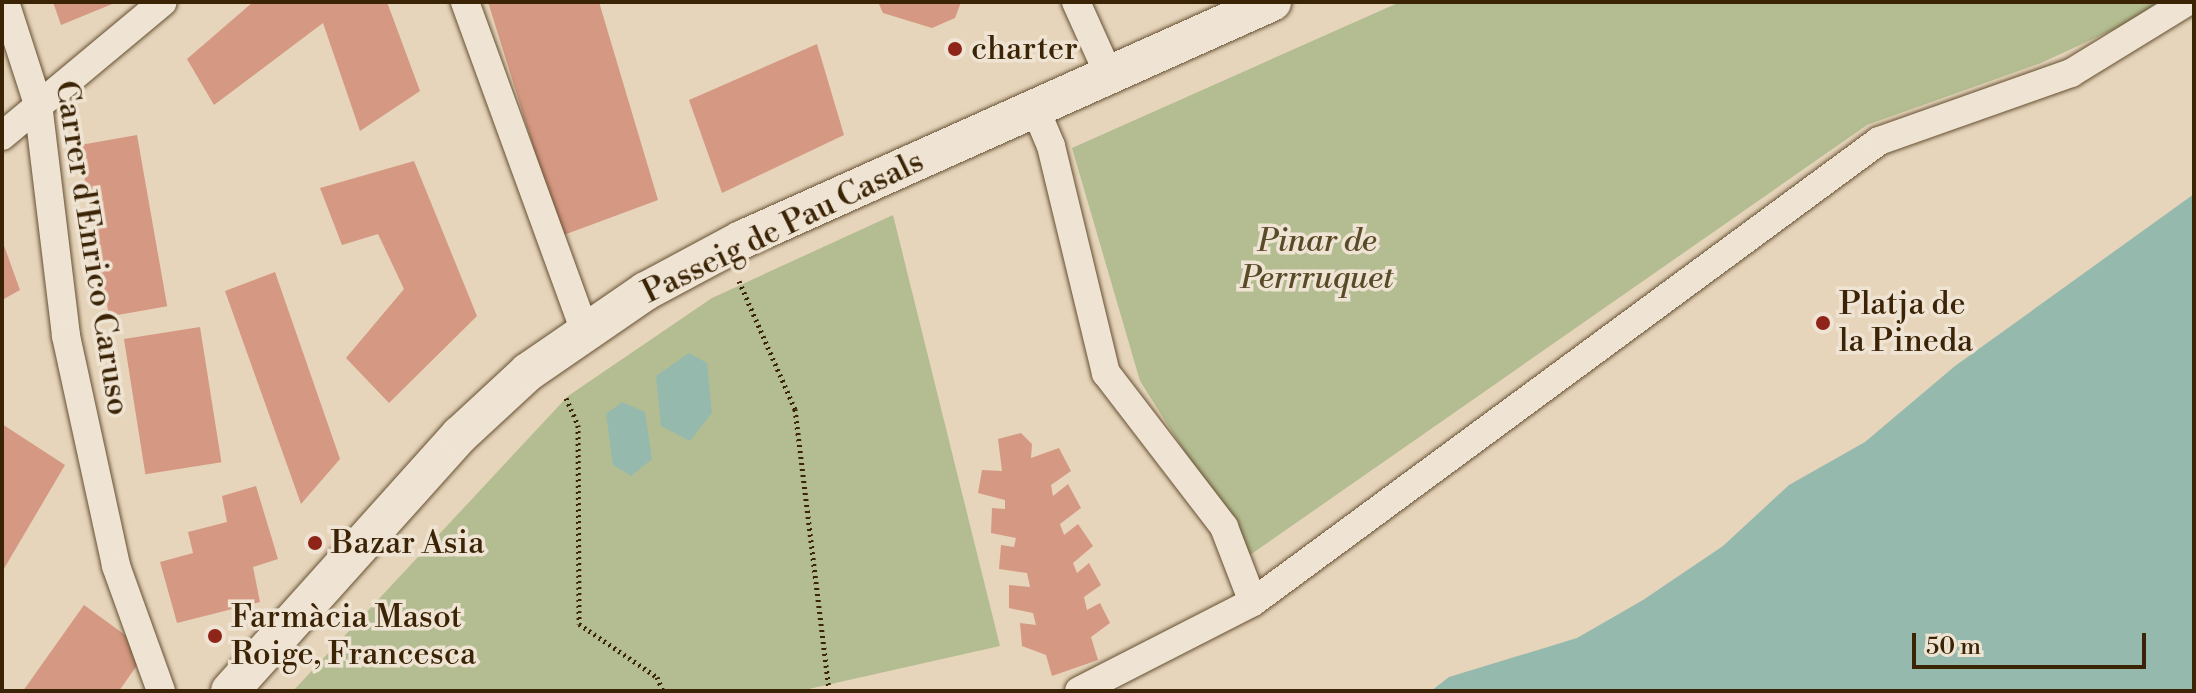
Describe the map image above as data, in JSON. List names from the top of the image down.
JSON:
{
  "streets": {
    "street": ["Passeig de Pau Casals", "Carrer d'Enrico Caruso"]
  },
  "parks": ["Pinar de Perrruquet"],
  "places": [
    "charter",
    "Platja de la Pineda",
    "Bazar Asia",
    "Farmàcia Masot Roige, Francesca"
  ],
  "scale_bar": "50 m"
}
